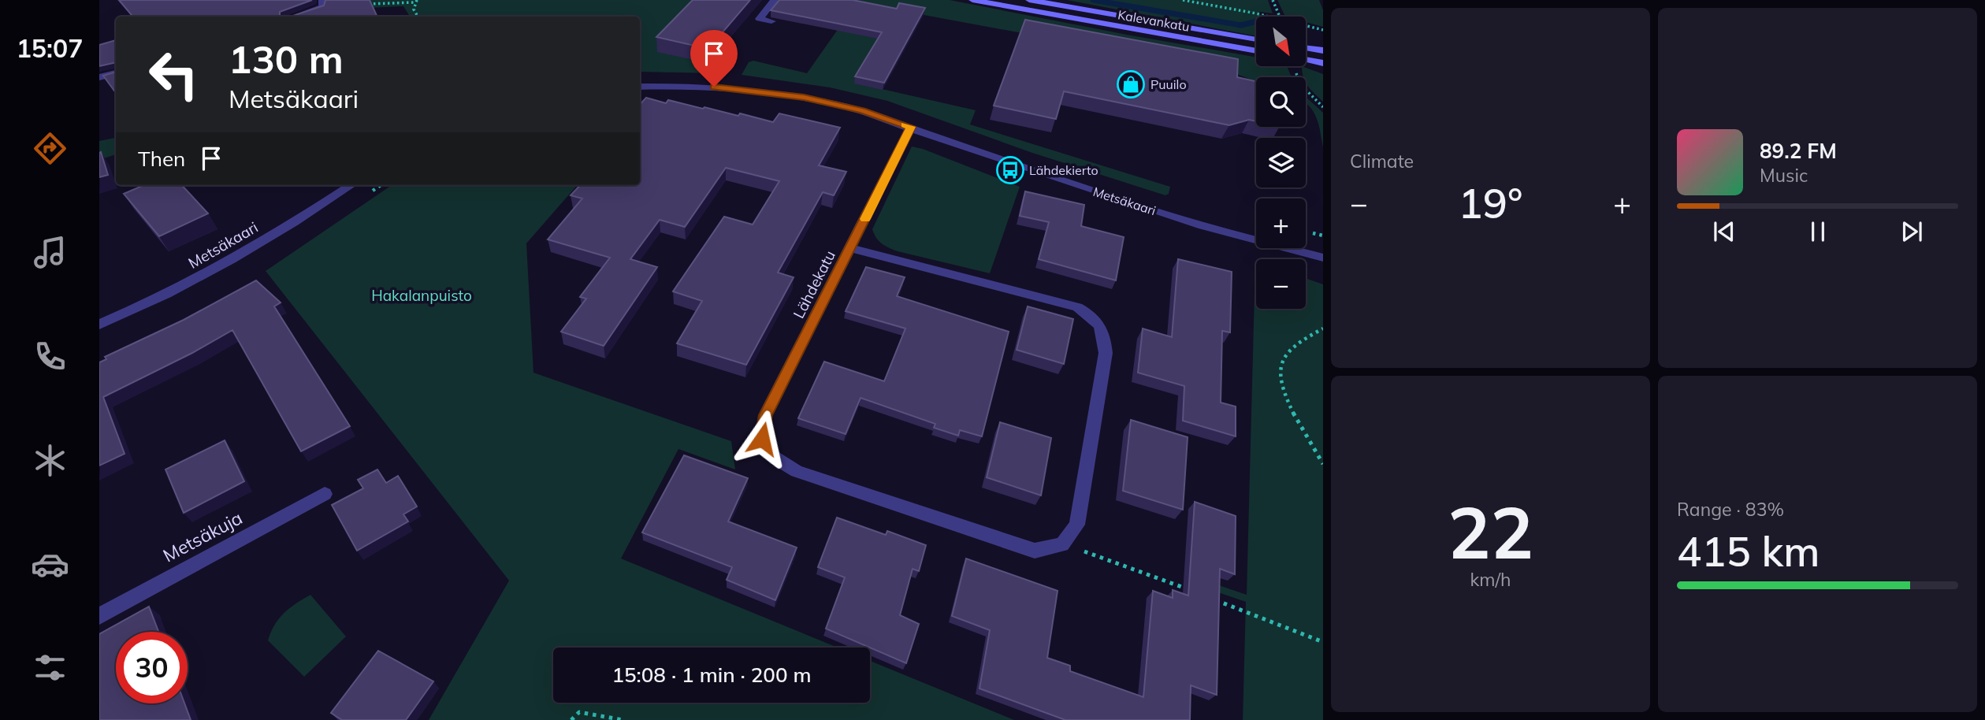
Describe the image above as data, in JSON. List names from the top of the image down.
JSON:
{
  "streets": {
    "main road": ["Kalevankatu"],
    "street": ["Metsäkaari", "Lähdekatu", "Metsäkuja"]
  },
  "crossings": [
    ["Metsäkaari", "Lähdekatu"]
  ],
  "parks": ["Hakalanpuisto"],
  "places": {
    "shop": ["Puuilo"],
    "bus stop": ["Lähdekierto"]
  },
  "north": "bottom right",
  "page": {
    "tabs": "15:07",
    "tile": [
      "Climate",
      ["22", "km/h"],
      ["Range · 83%", "415 km"]
    ],
    "map_buttons": ["+", "−"],
    "turn": ["130 m", "Metsäkaari"],
    "song": ["89.2 FM", "Music"],
    "then": "Then",
    "heat": ["−", "19°", "+"],
    "limit": "30",
    "trip": "15:08 · 1 min · 200 m"
  }
}
